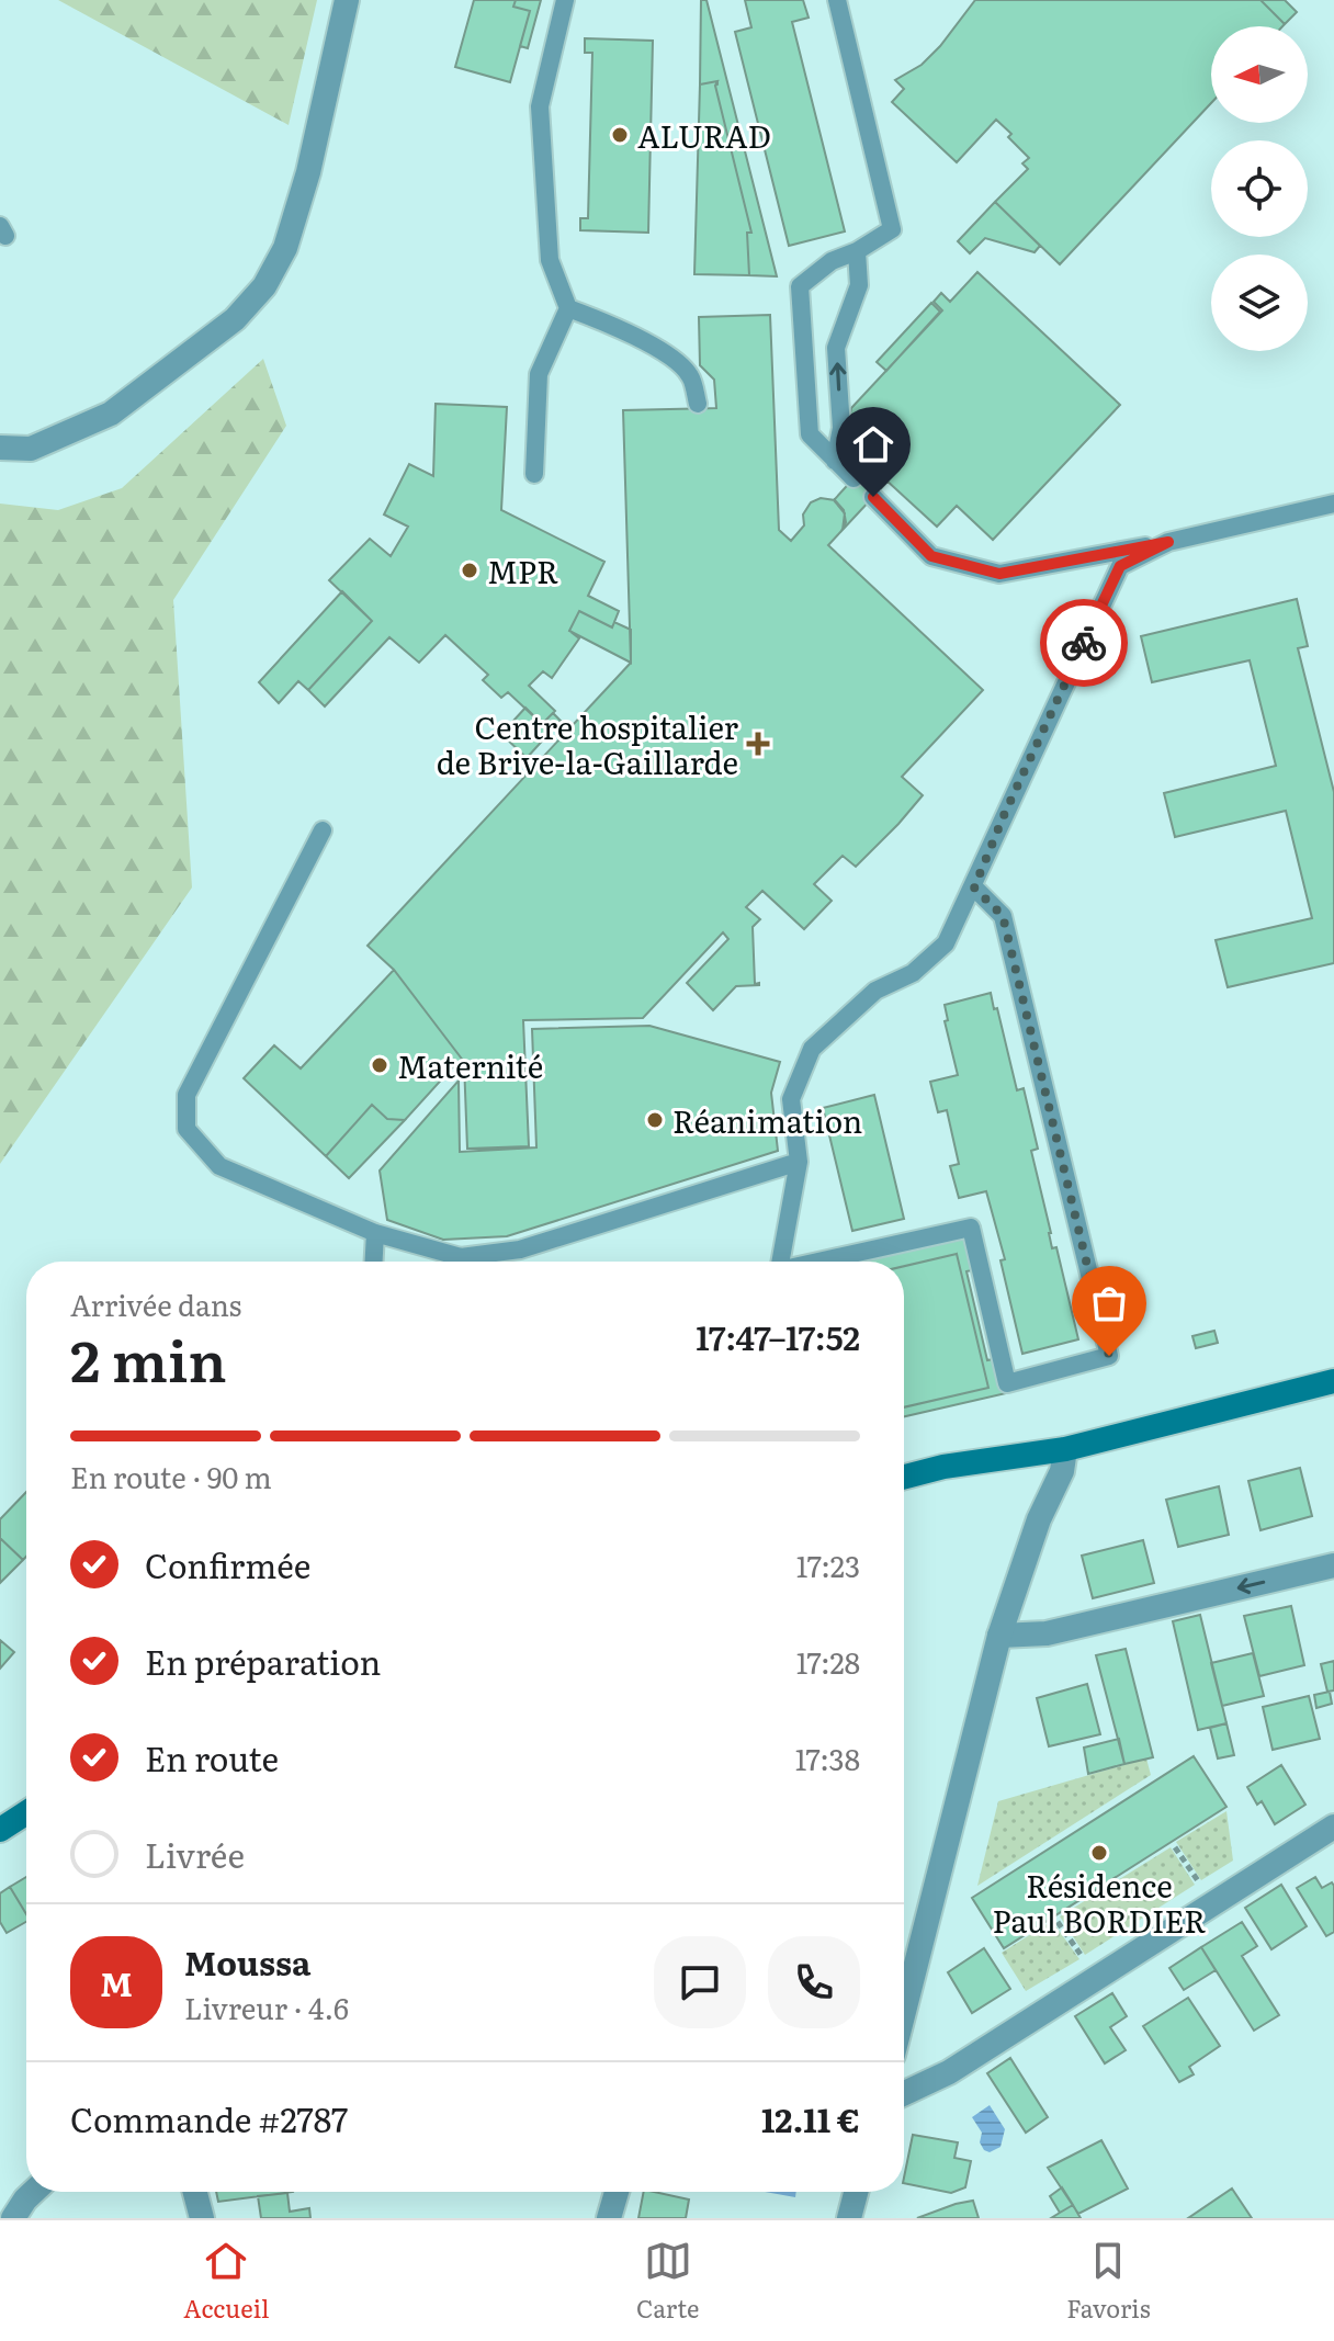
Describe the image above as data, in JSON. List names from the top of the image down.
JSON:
{
  "places": {
    "other": [
      "ALURAD",
      "MPR",
      "Maternité",
      "Réanimation",
      "Résidence Paul BORDIER"
    ],
    "health": ["Centre hospitalier de Brive-la-Gaillarde"]
  },
  "north": "left",
  "page": {
    "heading": ["2 min", "Arrivée dans", "17:47–17:52"],
    "panel": [
      "Moussa",
      "Livreur · 4.6",
      "Commande #2787",
      "12.11 €"
    ],
    "bar": "En route · 90 m",
    "list": [
      ["Confirmée", "17:23"],
      ["En préparation", "17:28"],
      ["En route", "17:38"],
      "Livrée"
    ],
    "round": "M",
    "tabs": ["Accueil", "Carte", "Favoris"]
  }
}
